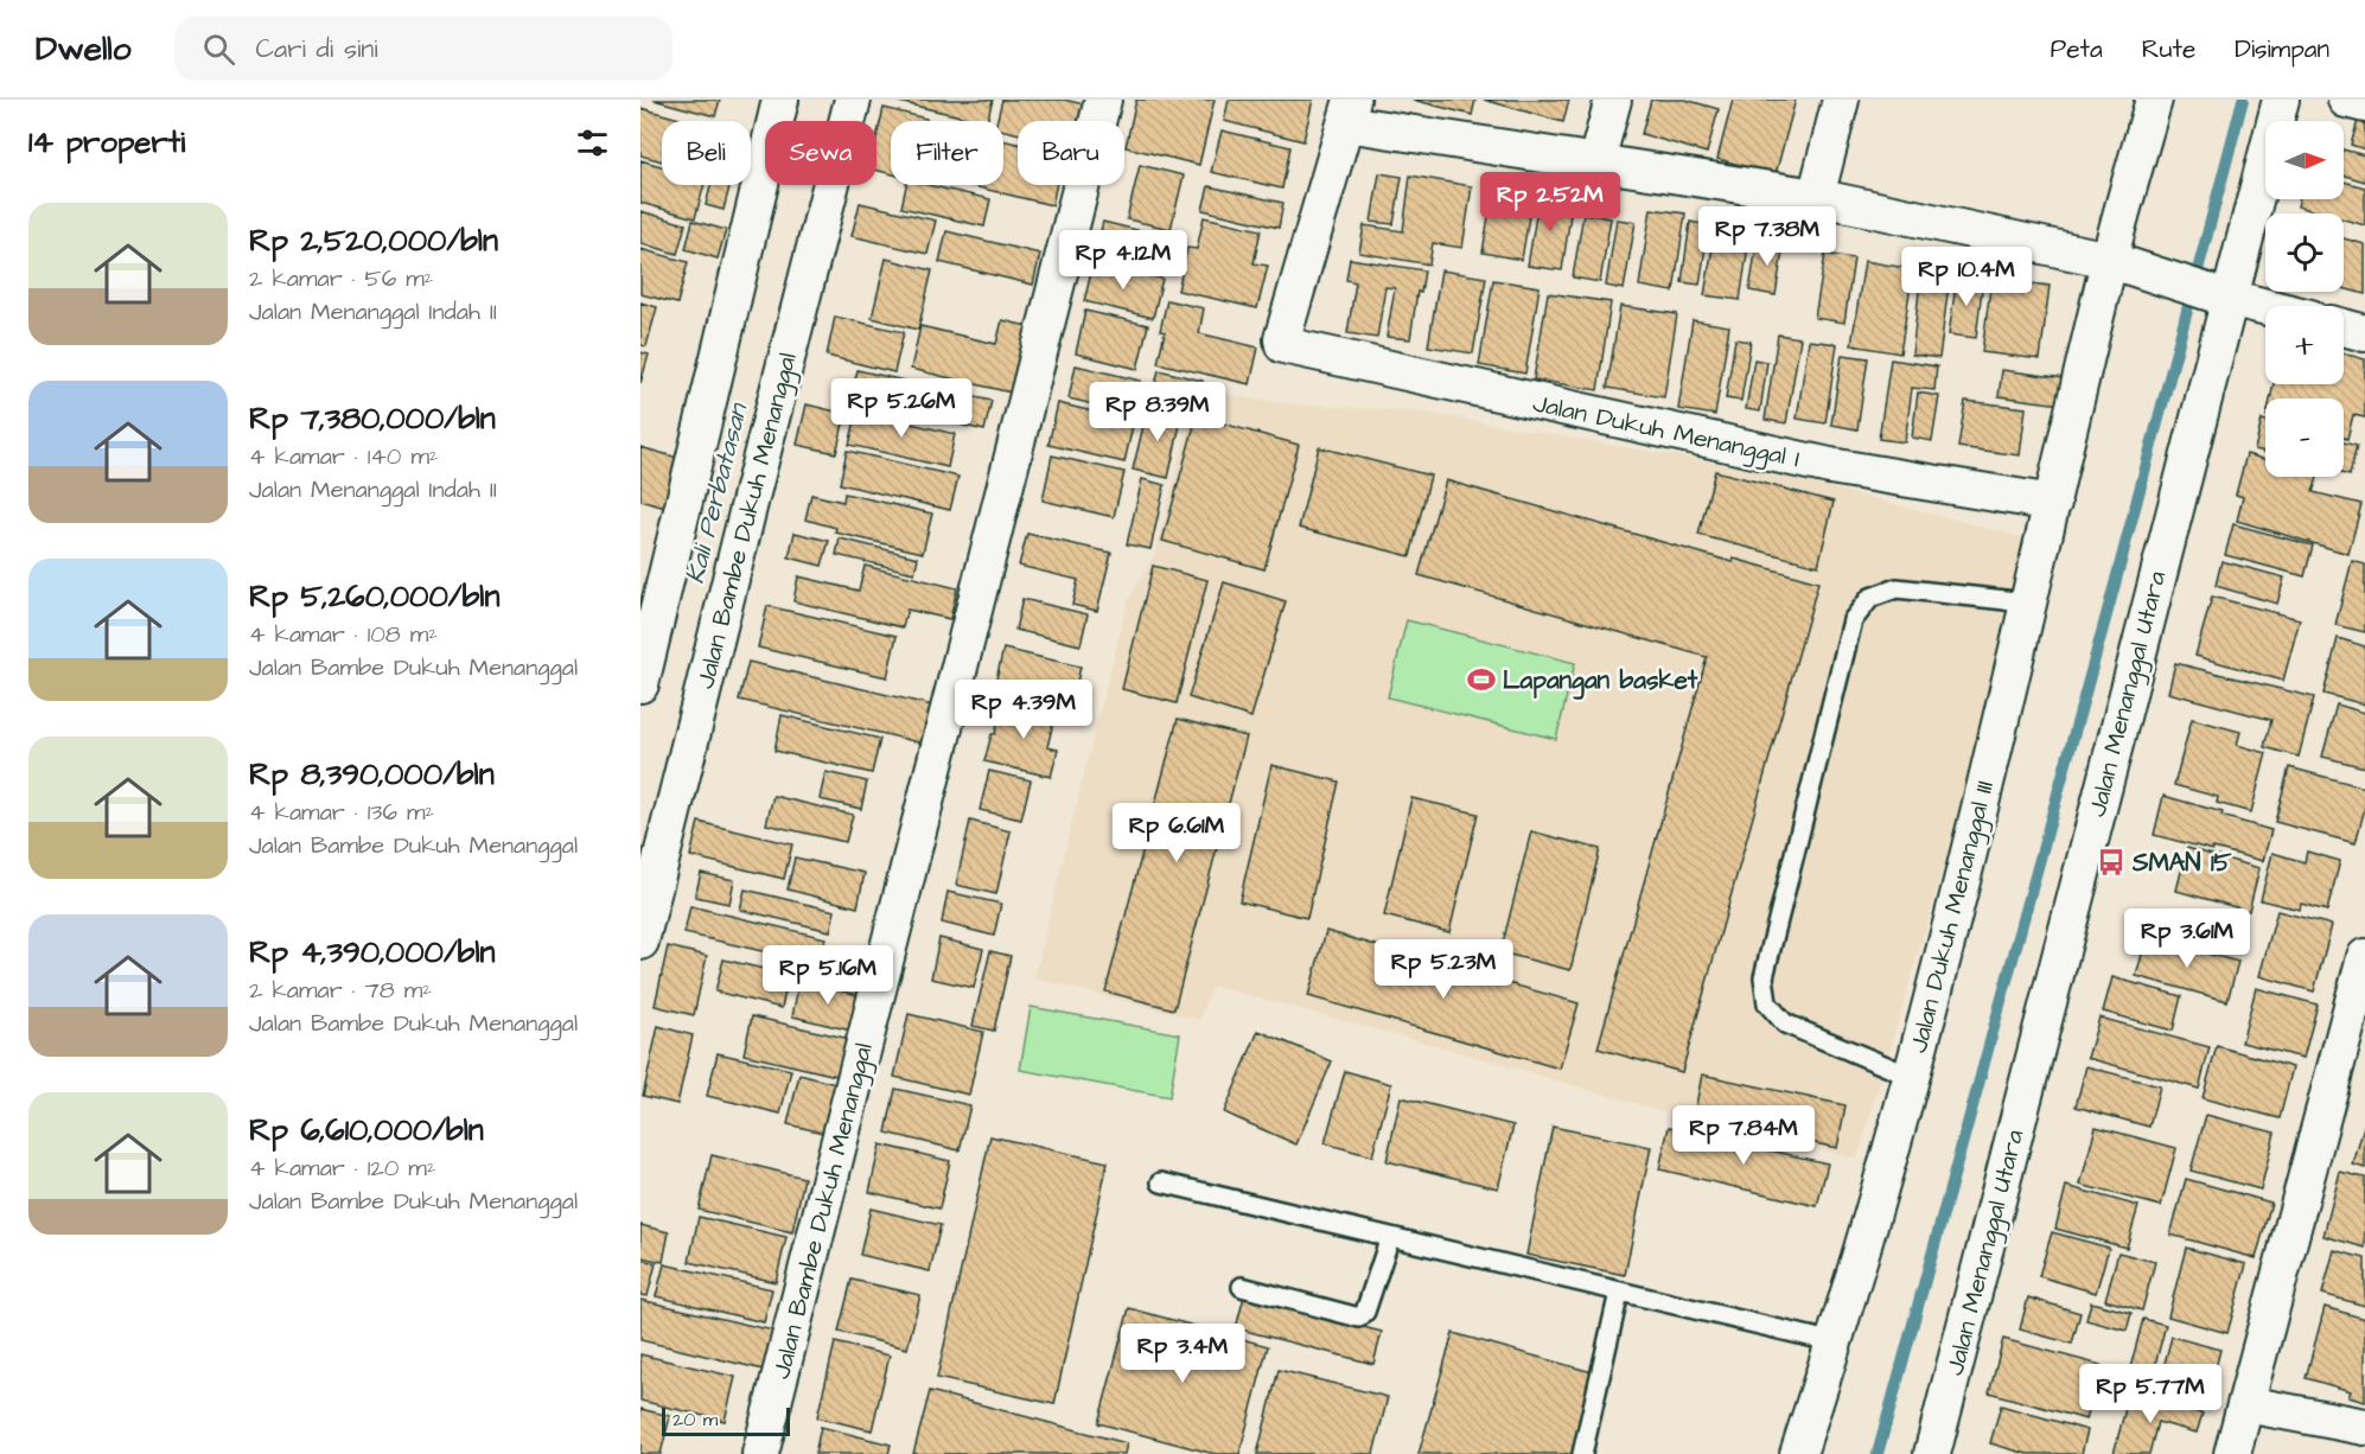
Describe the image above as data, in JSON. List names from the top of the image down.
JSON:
{
  "streets": {
    "street": [
      "Jalan Dukuh Menanggal I",
      "Jalan Bambe Dukuh Menanggal",
      "Jalan Menanggal Utara",
      "Jalan Dukuh Menanggal III"
    ]
  },
  "crossings": [
    ["Jalan Dukuh Menanggal I", "Jalan Dukuh Menanggal III"]
  ],
  "water": ["Kali Perbatasan"],
  "places": {
    "sports": ["Lapangan basket"],
    "bus stop": ["SMAN 15"]
  },
  "scale_bar": "20 m",
  "north": "right",
  "page": {
    "header": "Dwello",
    "search": "Cari di sini",
    "nav": ["Peta", "Rute", "Disimpan"],
    "heading": "14 properti",
    "map_buttons": ["+", "−"],
    "chip": [
      "Beli",
      "Sewa",
      "Filter",
      "Baru"
    ],
    "price": [
      "Rp 2.52M",
      "Rp 7.38M",
      "Rp 4.12M",
      "Rp 10.4M",
      "Rp 5.26M",
      "Rp 8.39M",
      "Rp 4.39M",
      "Rp 6.61M",
      "Rp 3.61M",
      "Rp 5.23M",
      "Rp 5.16M",
      "Rp 7.84M",
      "Rp 3.4M",
      "Rp 5.77M"
    ],
    "list": [
      {
        "name": "Rp 2,520,000/bln",
        "note": "2 kamar · 56 m² · Jalan Menanggal Indah II"
      },
      {
        "name": "Rp 7,380,000/bln",
        "note": "4 kamar · 140 m² · Jalan Menanggal Indah II"
      },
      {
        "name": "Rp 5,260,000/bln",
        "note": "4 kamar · 108 m² · Jalan Bambe Dukuh Menanggal"
      },
      {
        "name": "Rp 8,390,000/bln",
        "note": "4 kamar · 136 m² · Jalan Bambe Dukuh Menanggal"
      },
      {
        "name": "Rp 4,390,000/bln",
        "note": "2 kamar · 78 m² · Jalan Bambe Dukuh Menanggal"
      },
      {
        "name": "Rp 6,610,000/bln",
        "note": "4 kamar · 120 m² · Jalan Bambe Dukuh Menanggal"
      }
    ],
    "scale": "20 m"
  }
}
